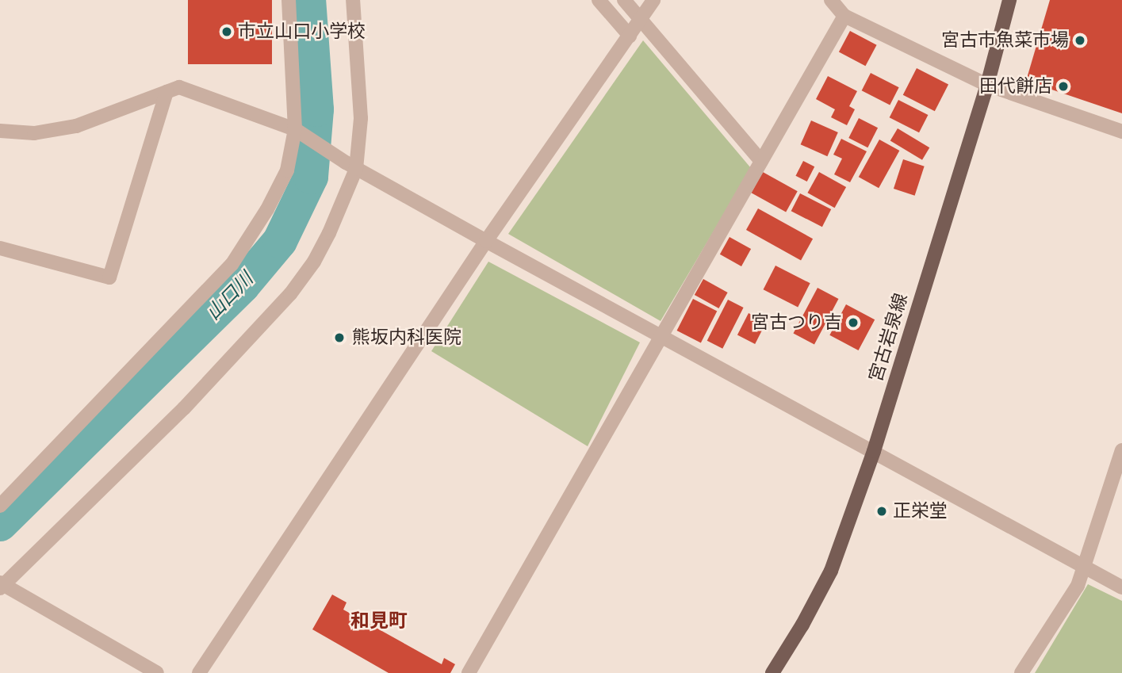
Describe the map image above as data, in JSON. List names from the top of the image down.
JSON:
{
  "streets": {
    "main road": ["宮古岩泉線"]
  },
  "districts": ["和見町"],
  "water": ["山口川"],
  "places": [
    "市立山口小学校",
    "宮古市魚菜市場",
    "田代餅店",
    "宮古つり吉",
    "熊坂内科医院",
    "正栄堂"
  ]
}
